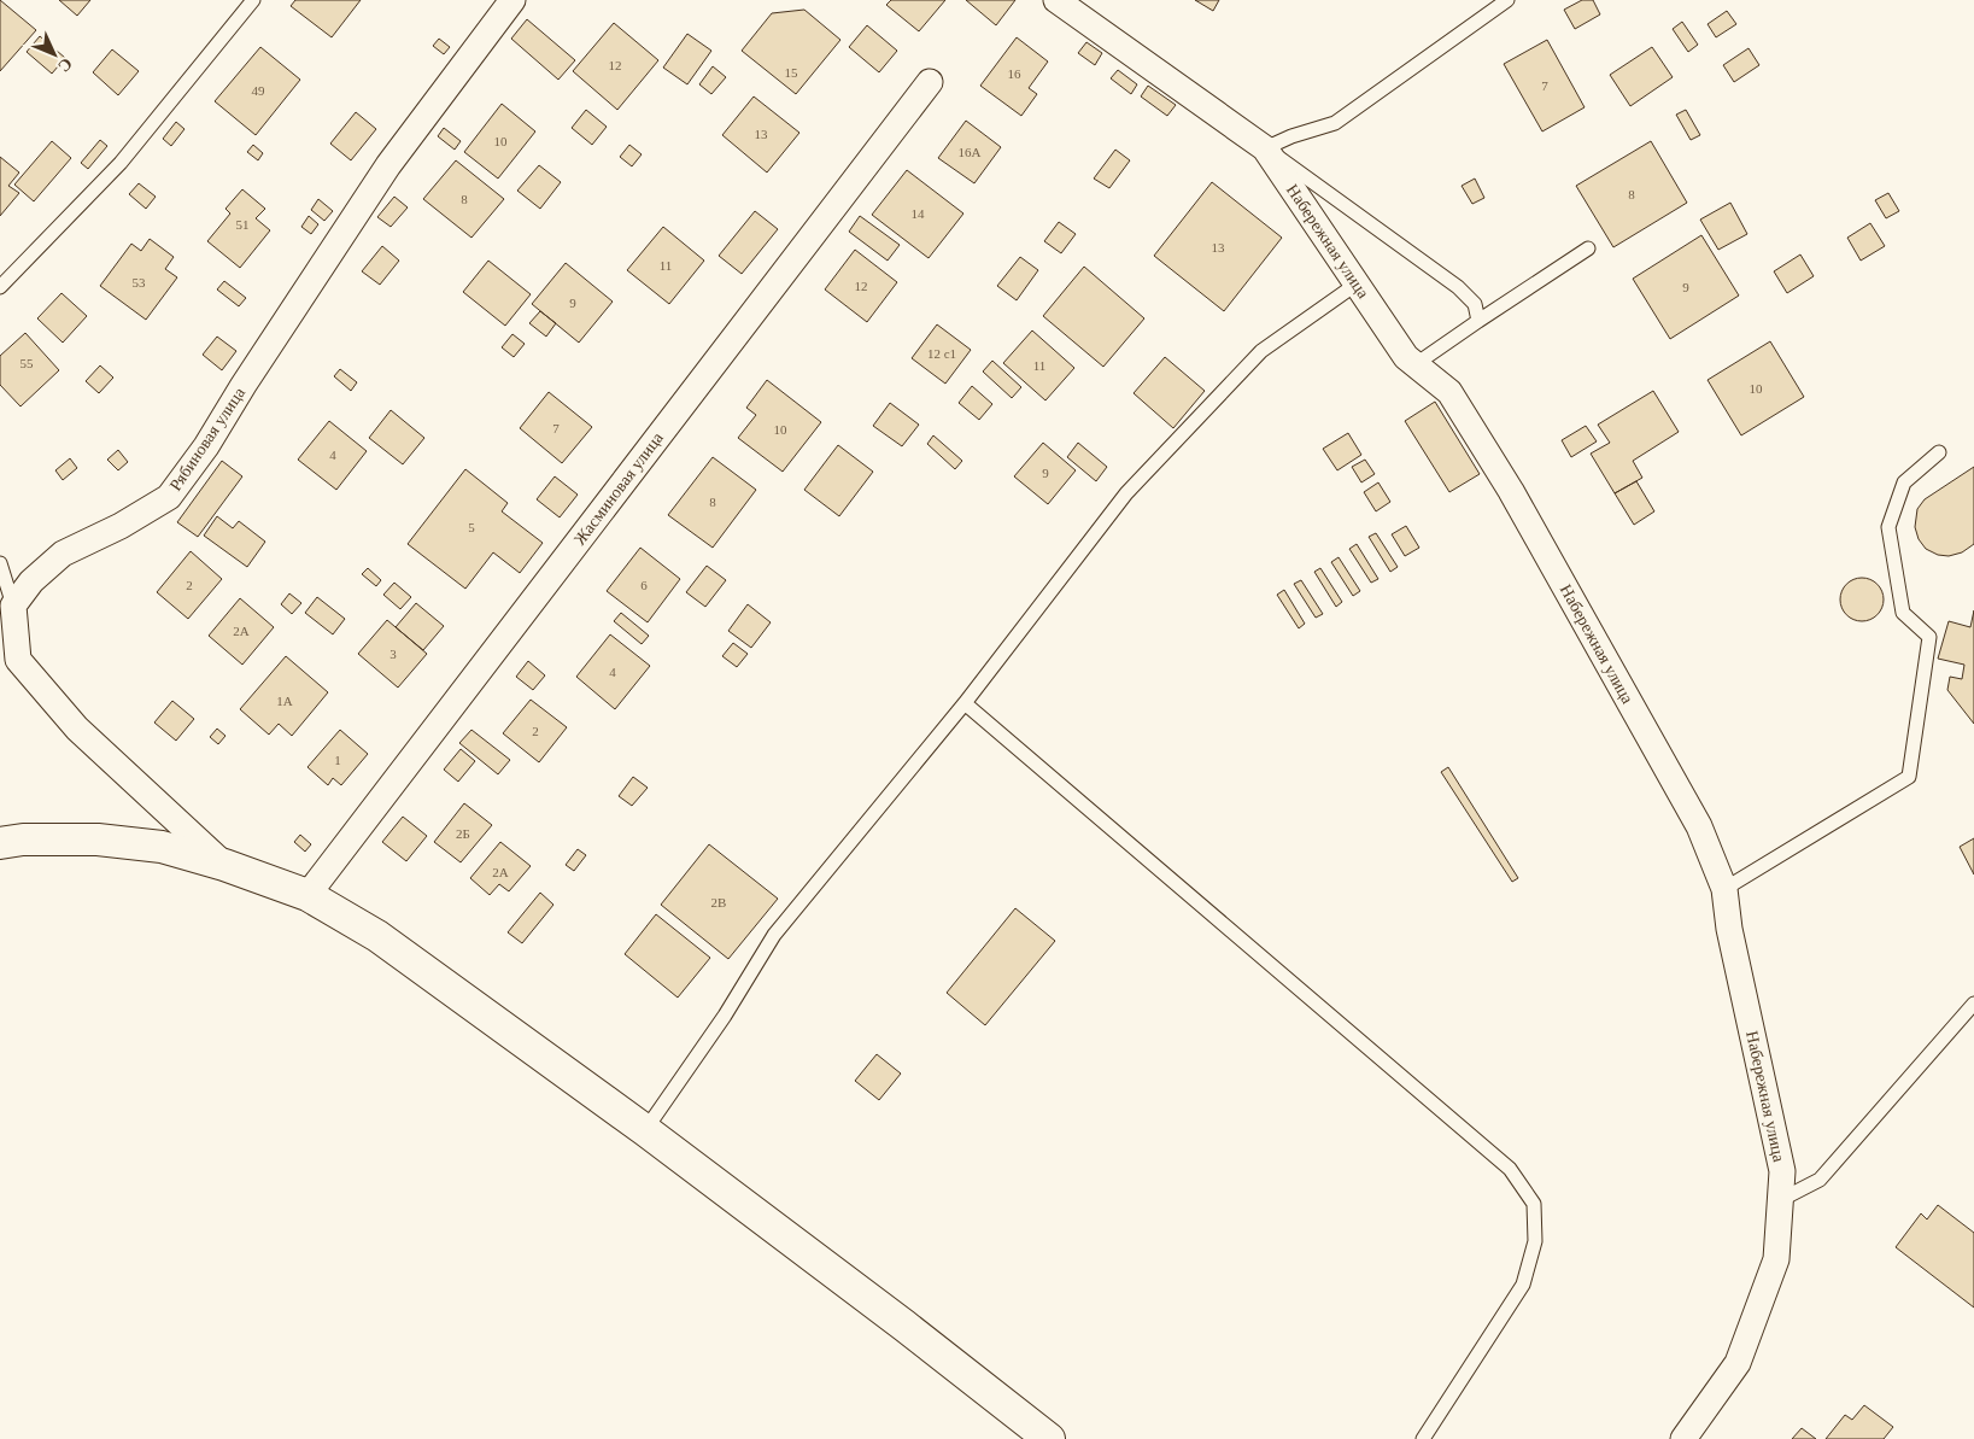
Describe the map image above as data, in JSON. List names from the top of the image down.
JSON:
{
  "streets": {
    "street": ["Набережная улица", "Рябиновая улица", "Жасминовая улица"]
  },
  "house_numbers": [
    "12",
    "15",
    "16",
    "7",
    "49",
    "13",
    "10",
    "16А",
    "8",
    "8",
    "14",
    "51",
    "13",
    "11",
    "53",
    "12",
    "9",
    "9",
    "12 с1",
    "55",
    "11",
    "10",
    "7",
    "10",
    "4",
    "9",
    "8",
    "5",
    "2",
    "6",
    "2А",
    "3",
    "4",
    "1А",
    "2",
    "1",
    "2Б",
    "2А",
    "2В"
  ],
  "north": "bottom right"
}
